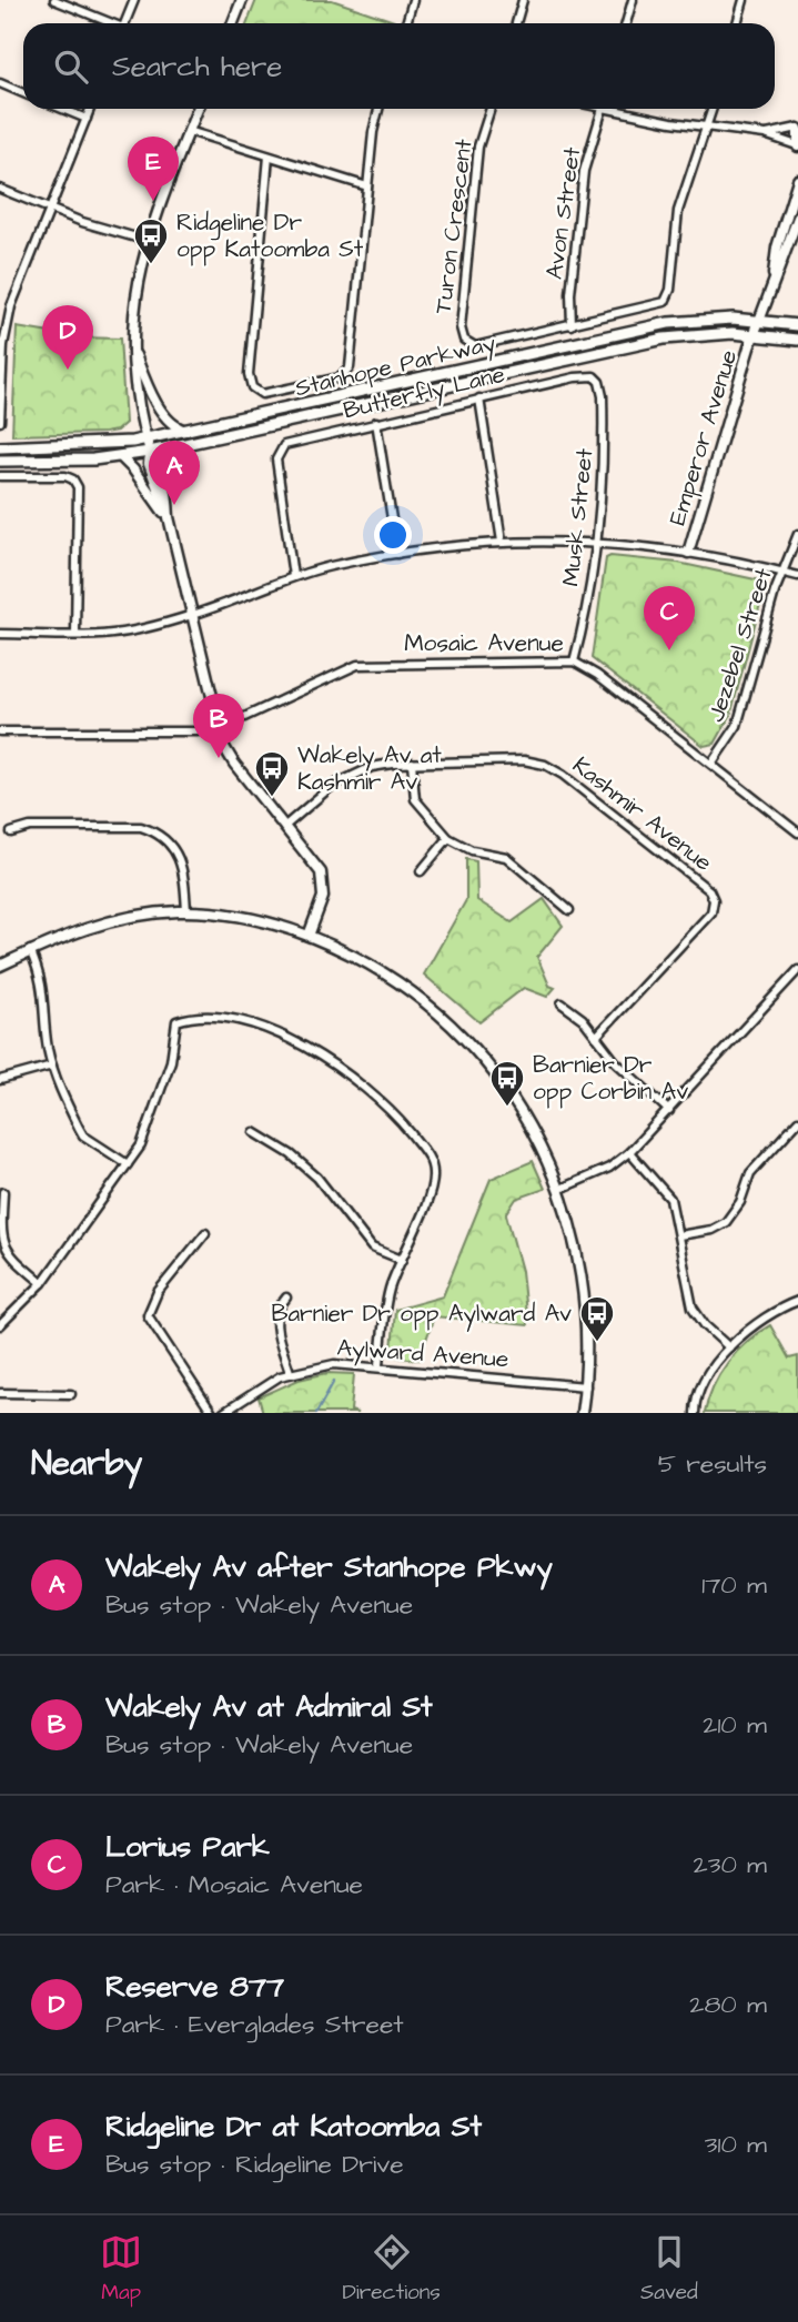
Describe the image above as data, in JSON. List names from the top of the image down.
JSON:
{
  "streets": {
    "main road": ["Stanhope Parkway"],
    "street": [
      "Avon Street",
      "Turon Crescent",
      "Butterfly Lane",
      "Emperor Avenue",
      "Musk Street",
      "Mosaic Avenue",
      "Jezebel Street",
      "Kashmir Avenue",
      "Aylward Avenue"
    ]
  },
  "crossings": [
    ["Avon Street", "Turon Crescent"],
    ["Stanhope Parkway", "Emperor Avenue"],
    ["Butterfly Lane", "Musk Street"],
    ["Musk Street", "Mosaic Avenue"],
    ["Mosaic Avenue", "Jezebel Street"]
  ],
  "places": {
    "bus stop": [
      "Ridgeline Dr opp Katoomba St",
      "Wakely Av at Kashmir Av",
      "Barnier Dr opp Corbin Av",
      "Barnier Dr opp Aylward Av"
    ]
  },
  "page": {
    "search": "Search here",
    "pins": [
      "E",
      "D",
      "A",
      "C",
      "B"
    ],
    "heading": ["Nearby", "5 results"],
    "list": [
      {
        "mark": "A",
        "name": "Wakely Av after Stanhope Pkwy",
        "note": "Bus stop · Wakely Avenue",
        "value": "170 m"
      },
      {
        "mark": "B",
        "name": "Wakely Av at Admiral St",
        "note": "Bus stop · Wakely Avenue",
        "value": "210 m"
      },
      {
        "mark": "C",
        "name": "Lorius Park",
        "note": "Park · Mosaic Avenue",
        "value": "230 m"
      },
      {
        "mark": "D",
        "name": "Reserve 877",
        "note": "Park · Everglades Street",
        "value": "280 m"
      },
      {
        "mark": "E",
        "name": "Ridgeline Dr at Katoomba St",
        "note": "Bus stop · Ridgeline Drive",
        "value": "310 m"
      }
    ],
    "nav": ["Map", "Directions", "Saved"]
  }
}
